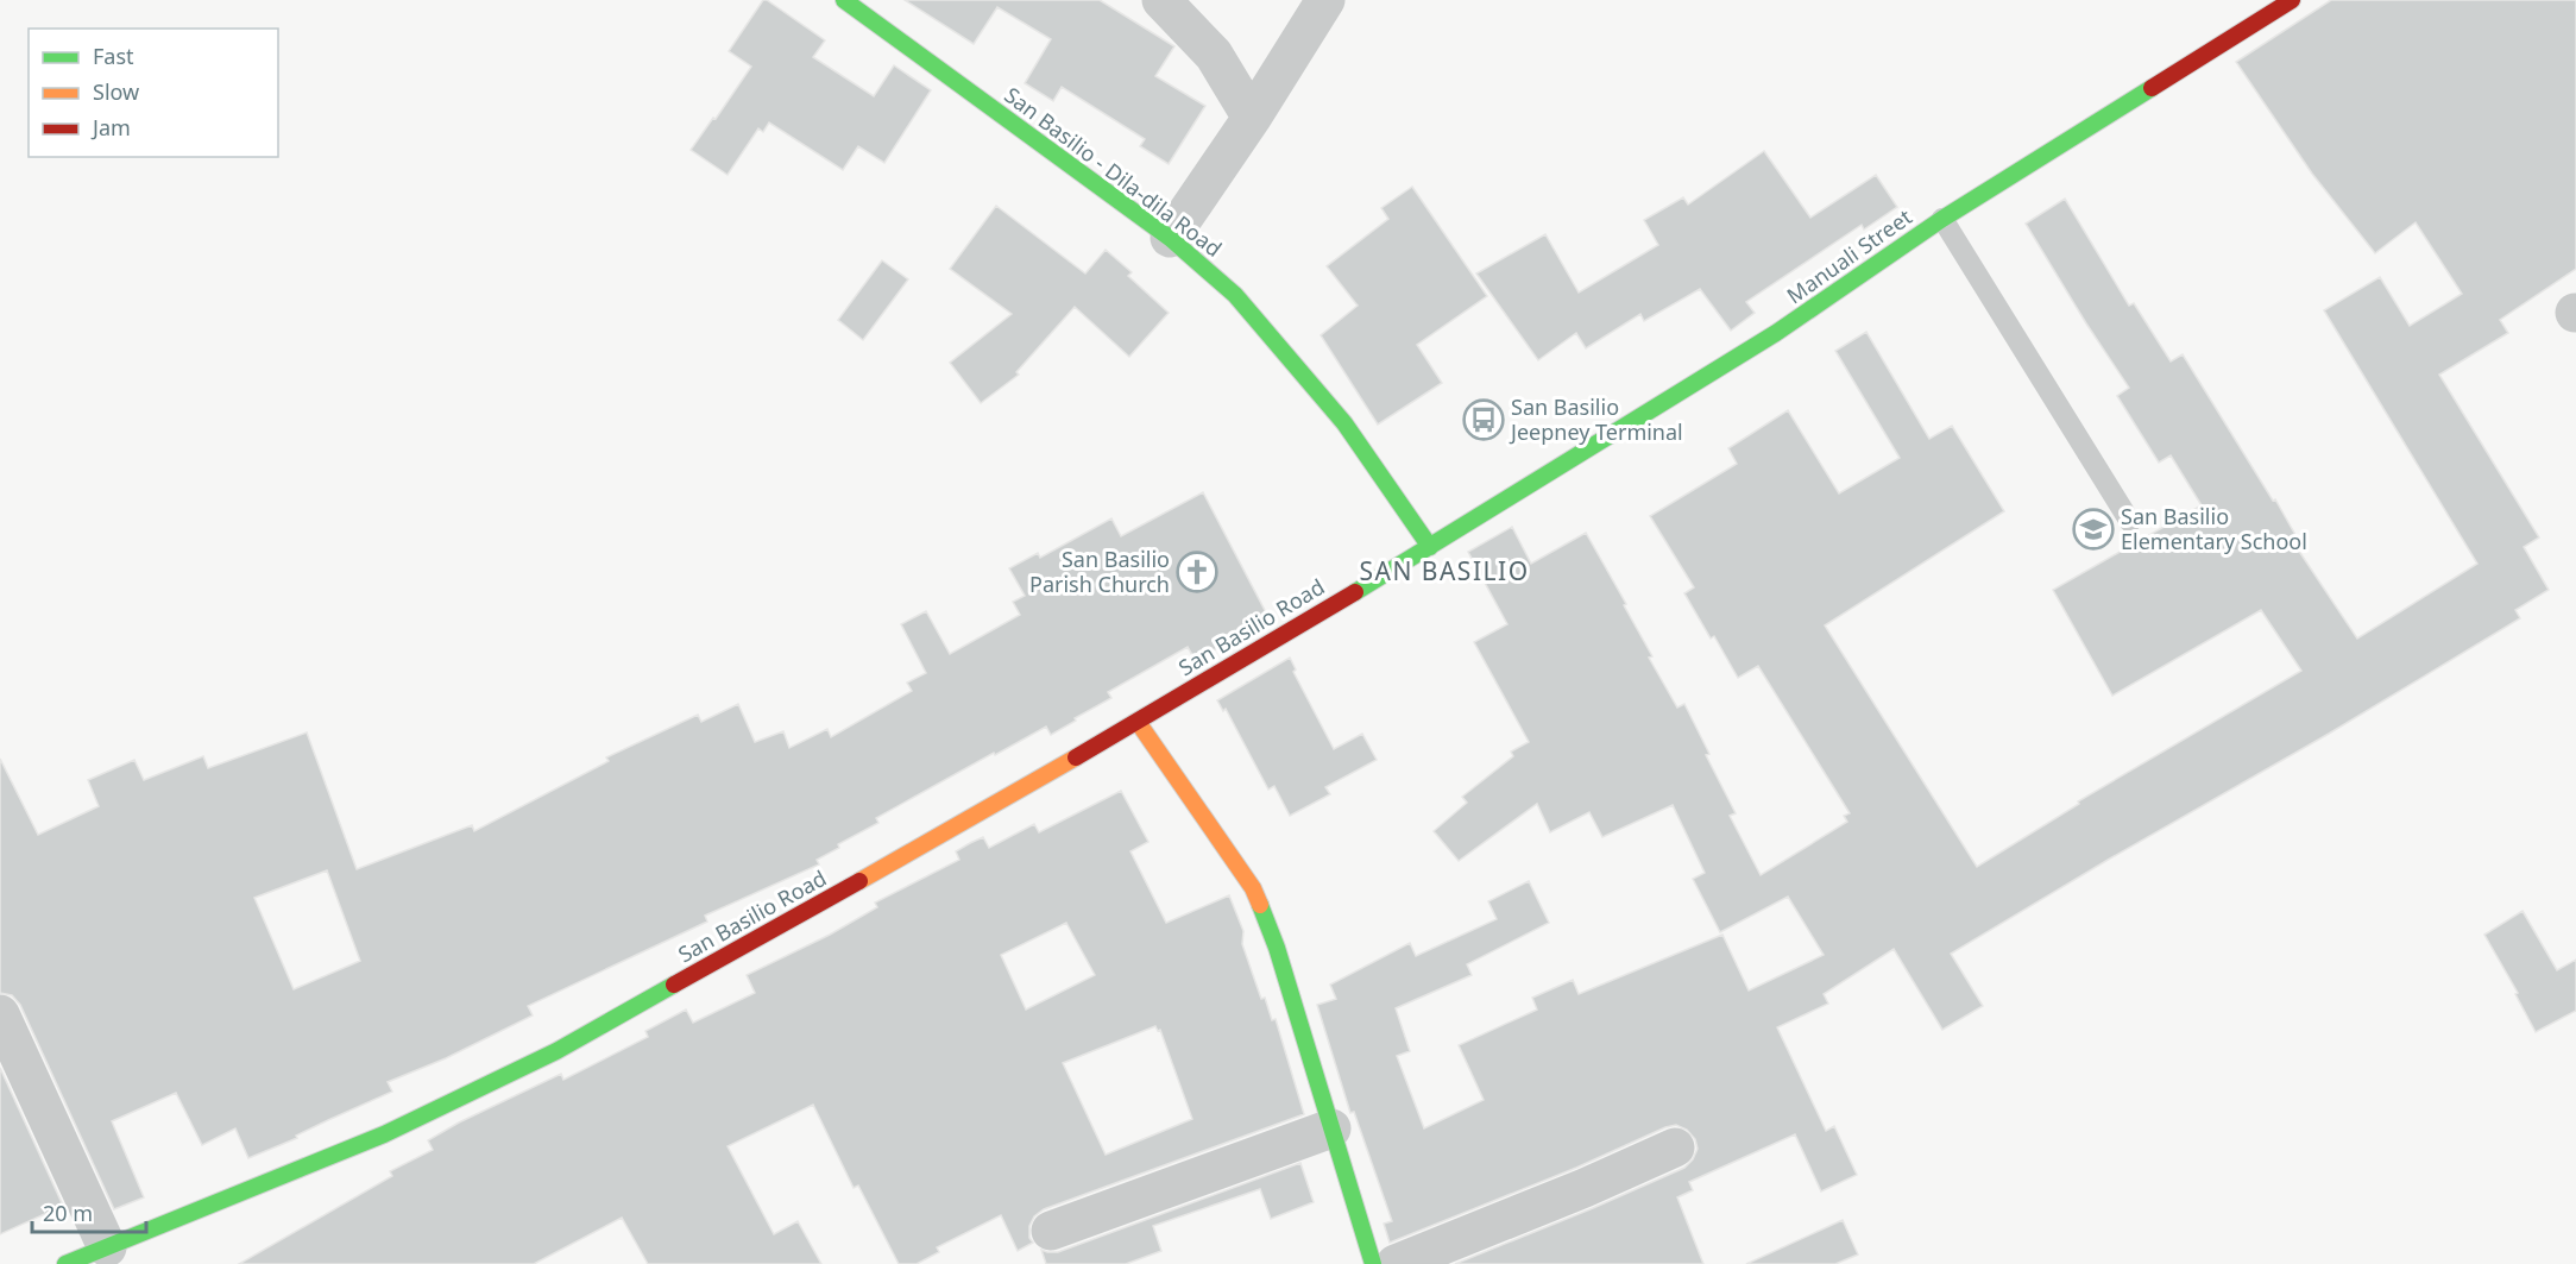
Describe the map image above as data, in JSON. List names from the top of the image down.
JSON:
{
  "streets": {
    "street": ["San Basilio - Dila-dila Road", "Manuali Street", "San Basilio Road"]
  },
  "crossings": [
    ["San Basilio - Dila-dila Road", "Manuali Street"],
    ["San Basilio - Dila-dila Road", "San Basilio Road"],
    ["Manuali Street", "San Basilio Road"]
  ],
  "districts": ["SAN BASILIO"],
  "places": {
    "bus stop": ["San Basilio Jeepney Terminal"],
    "school or university": ["San Basilio Elementary School"],
    "church": ["San Basilio Parish Church"]
  },
  "legend": ["Fast", "Slow", "Jam"],
  "scale_bar": "20 m"
}
